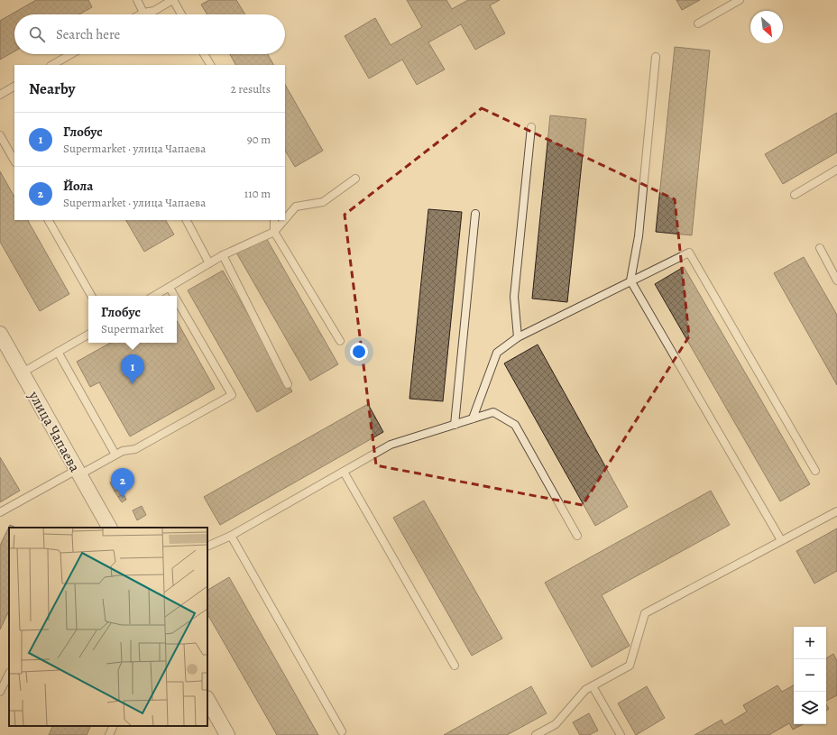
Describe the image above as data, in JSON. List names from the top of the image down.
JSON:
{
  "streets": {
    "street": ["улица Чапаева"]
  },
  "north": "bottom right",
  "page": {
    "search": "Search here",
    "heading": ["Nearby", "2 results"],
    "list": [
      {
        "mark": "1",
        "name": "Глобус",
        "note": "Supermarket · улица Чапаева",
        "value": "90 m"
      },
      {
        "mark": "2",
        "name": "Йола",
        "note": "Supermarket · улица Чапаева",
        "value": "110 m"
      }
    ],
    "popup": ["Глобус", "Supermarket"],
    "pins": ["1", "2"],
    "map_buttons": ["+", "−"]
  }
}
